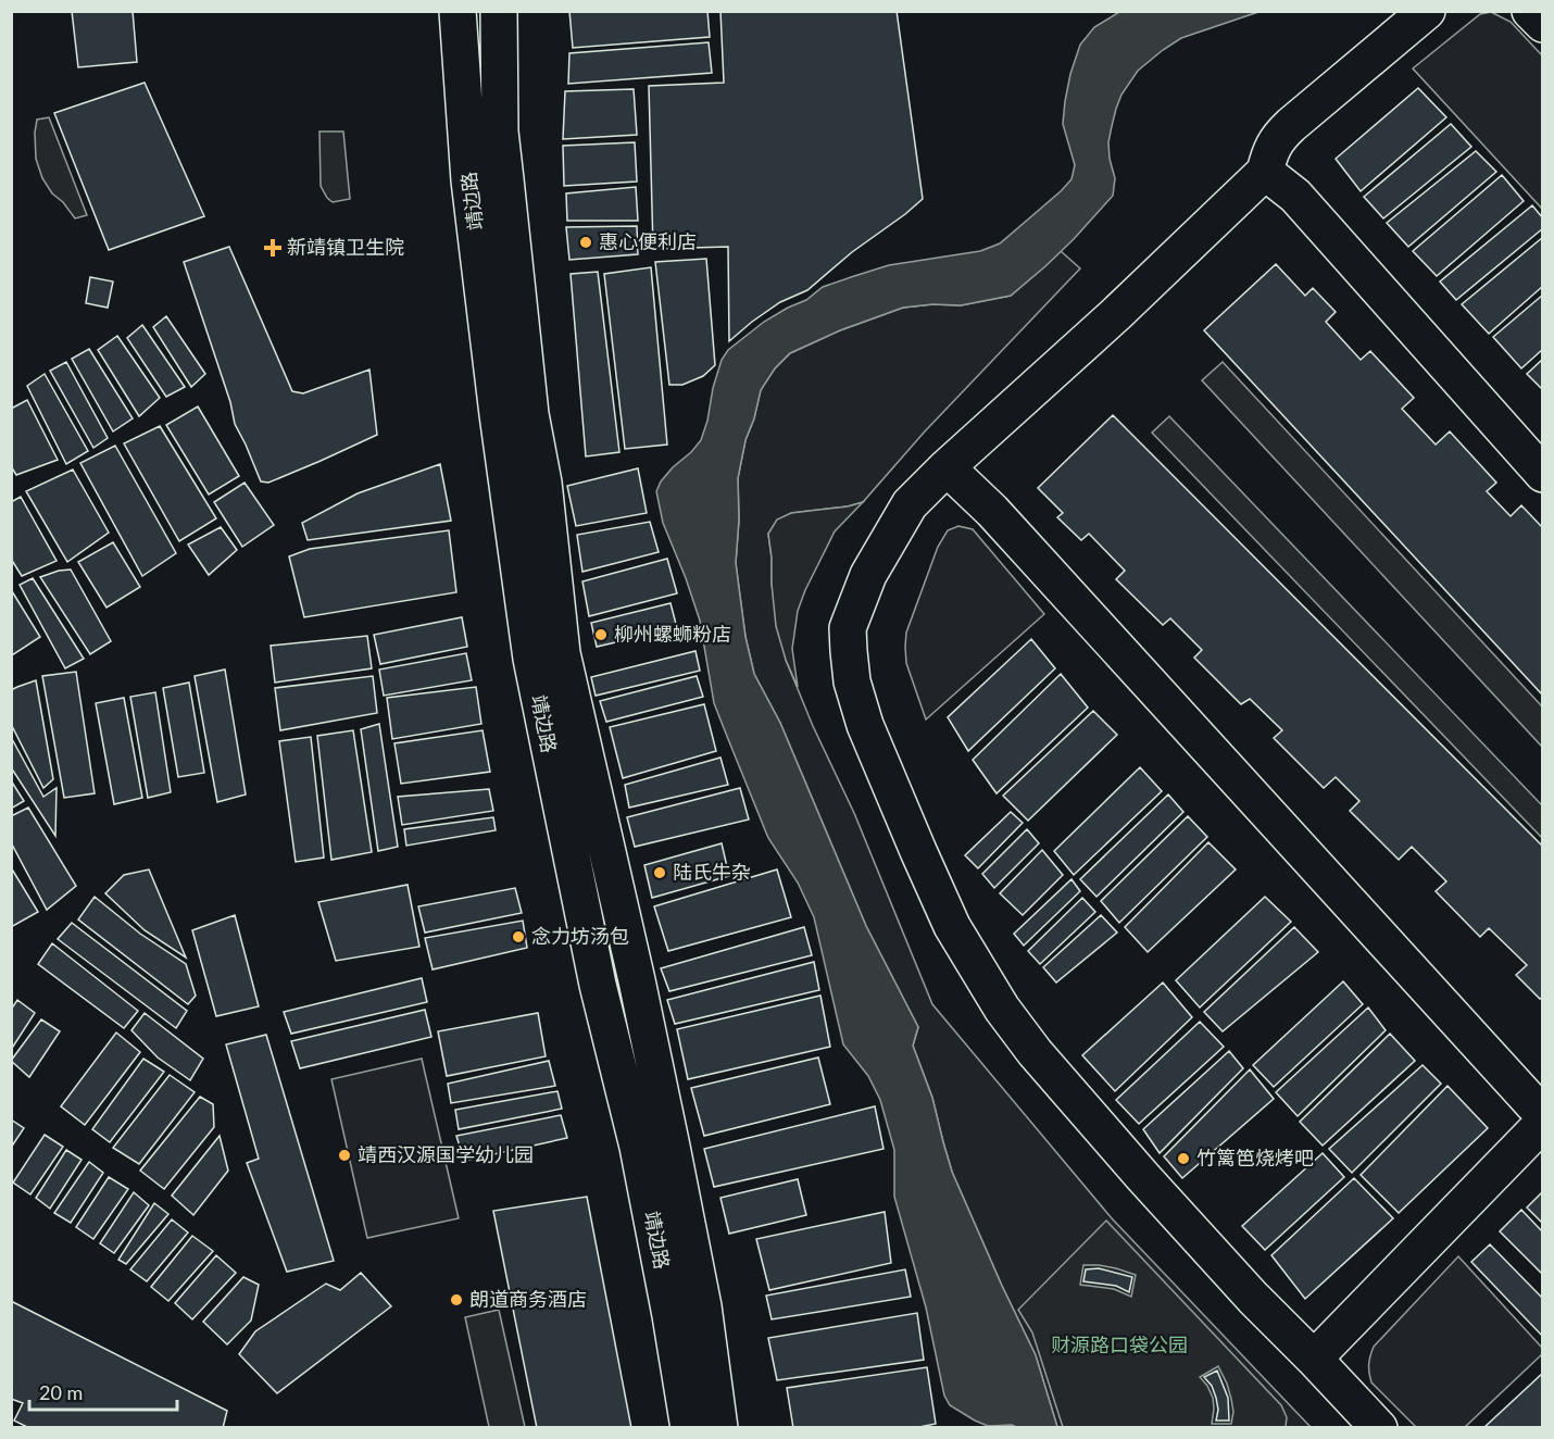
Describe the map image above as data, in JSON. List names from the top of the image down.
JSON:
{
  "streets": {
    "street": ["靖边路"]
  },
  "parks": ["财源路口袋公园"],
  "places": {
    "other": [
      "惠心便利店",
      "柳州螺蛳粉店",
      "陆氏牛杂",
      "念力坊汤包",
      "靖西汉源国学幼儿园",
      "竹篱笆烧烤吧",
      "朗道商务酒店"
    ],
    "health": ["新靖镇卫生院"]
  },
  "scale_bar": "20 m"
}
